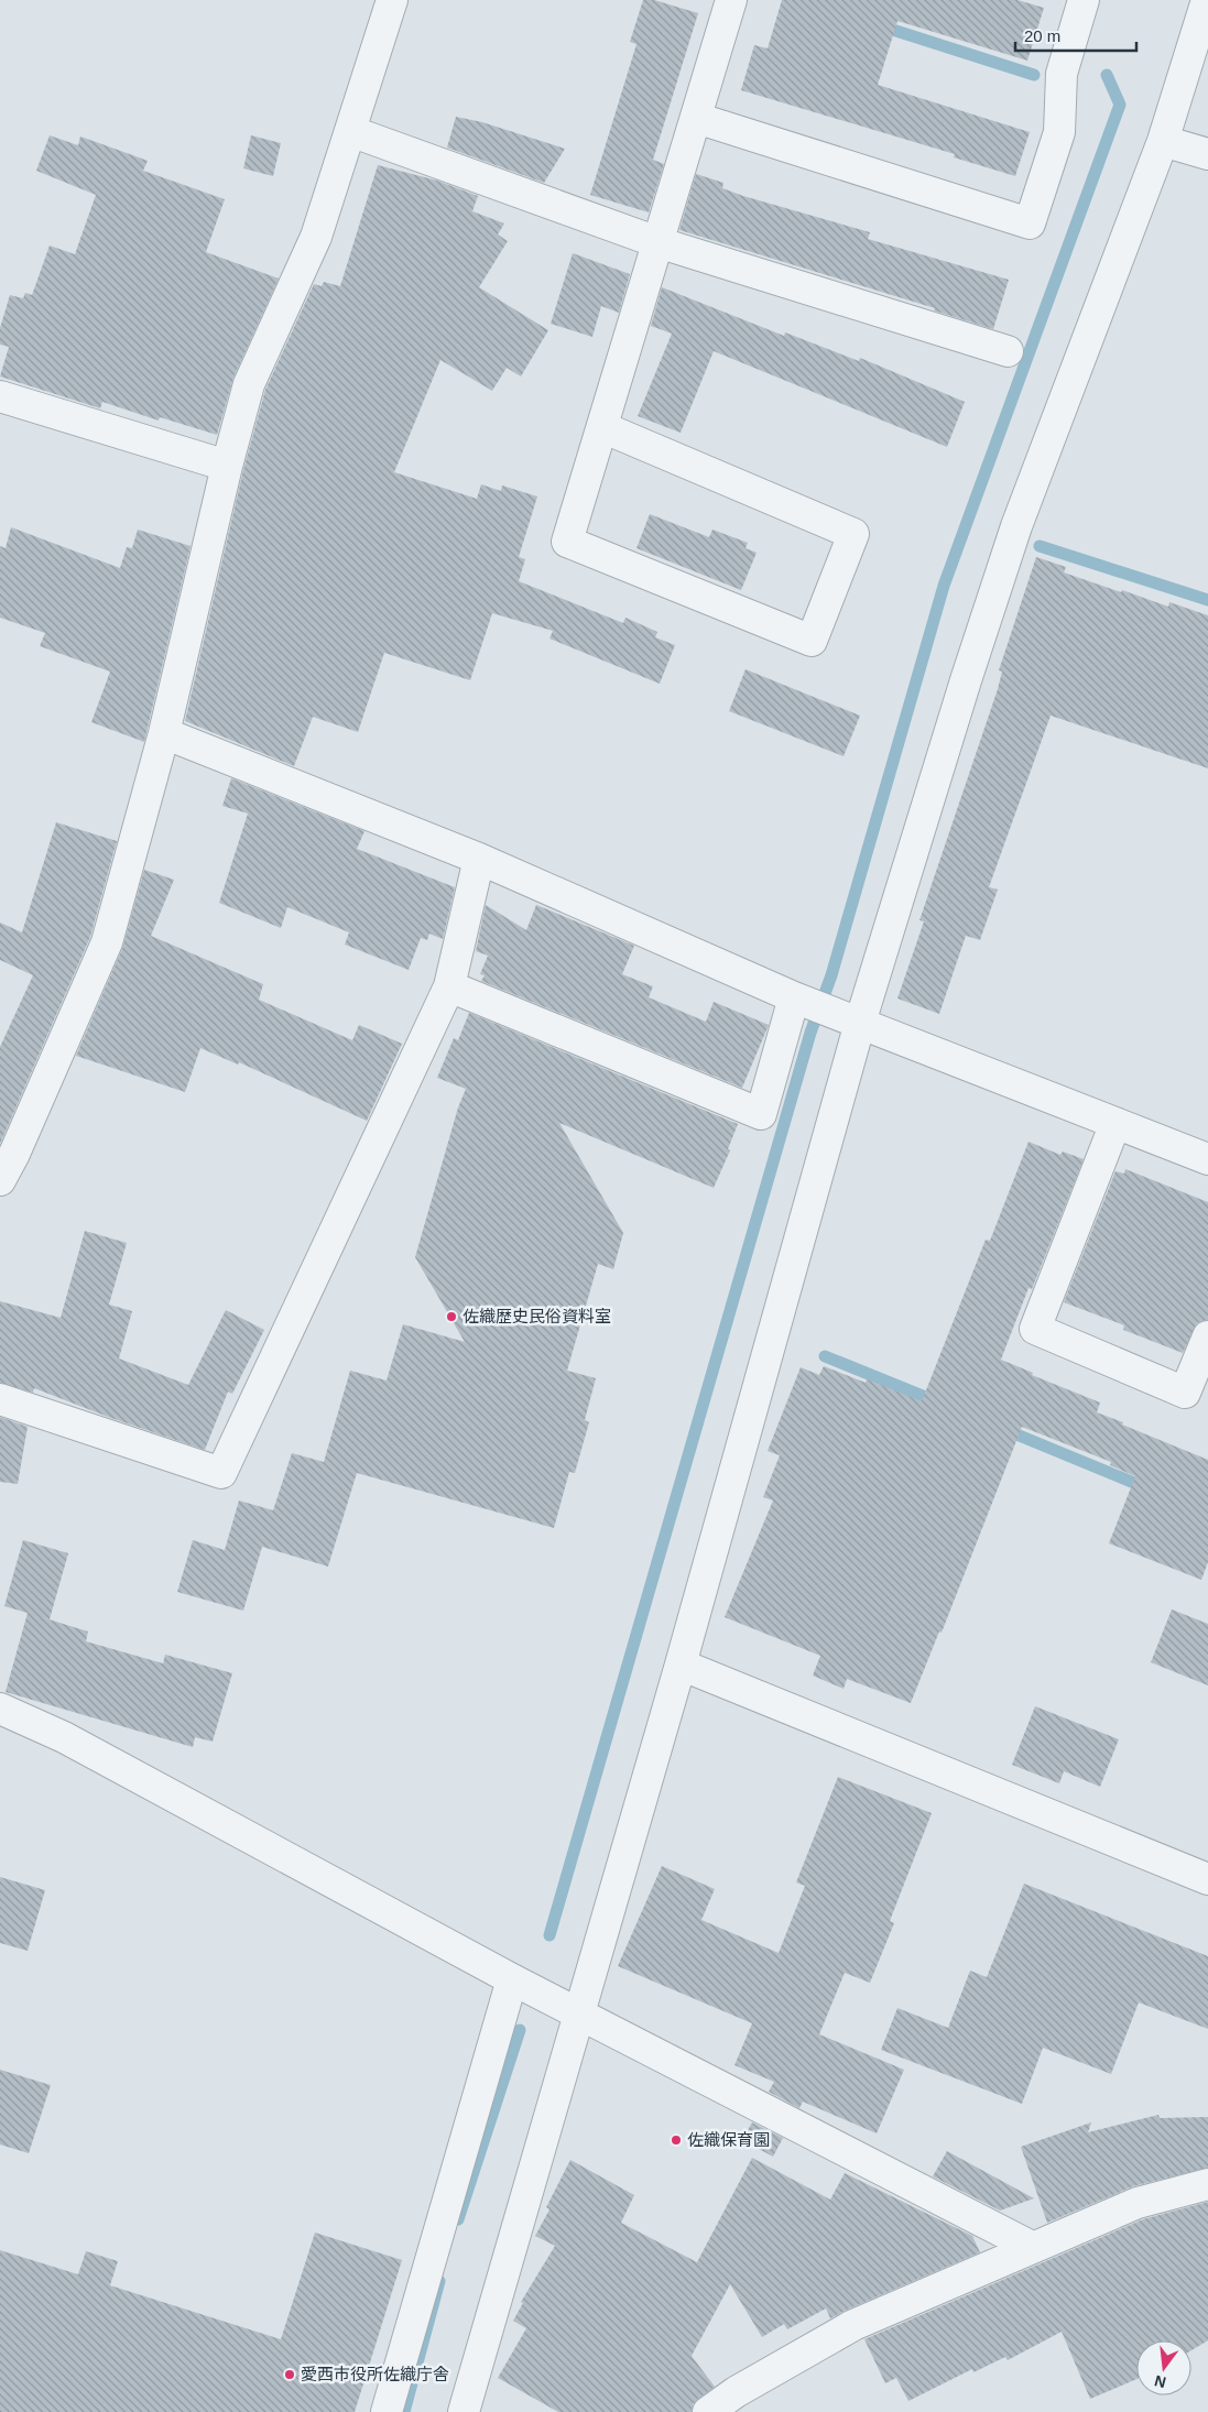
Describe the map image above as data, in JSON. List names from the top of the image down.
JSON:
{
  "places": ["佐織歴史民俗資料室", "佐織保育園", "愛西市役所佐織庁舎"],
  "scale_bar": "20 m",
  "north": "bottom"
}
